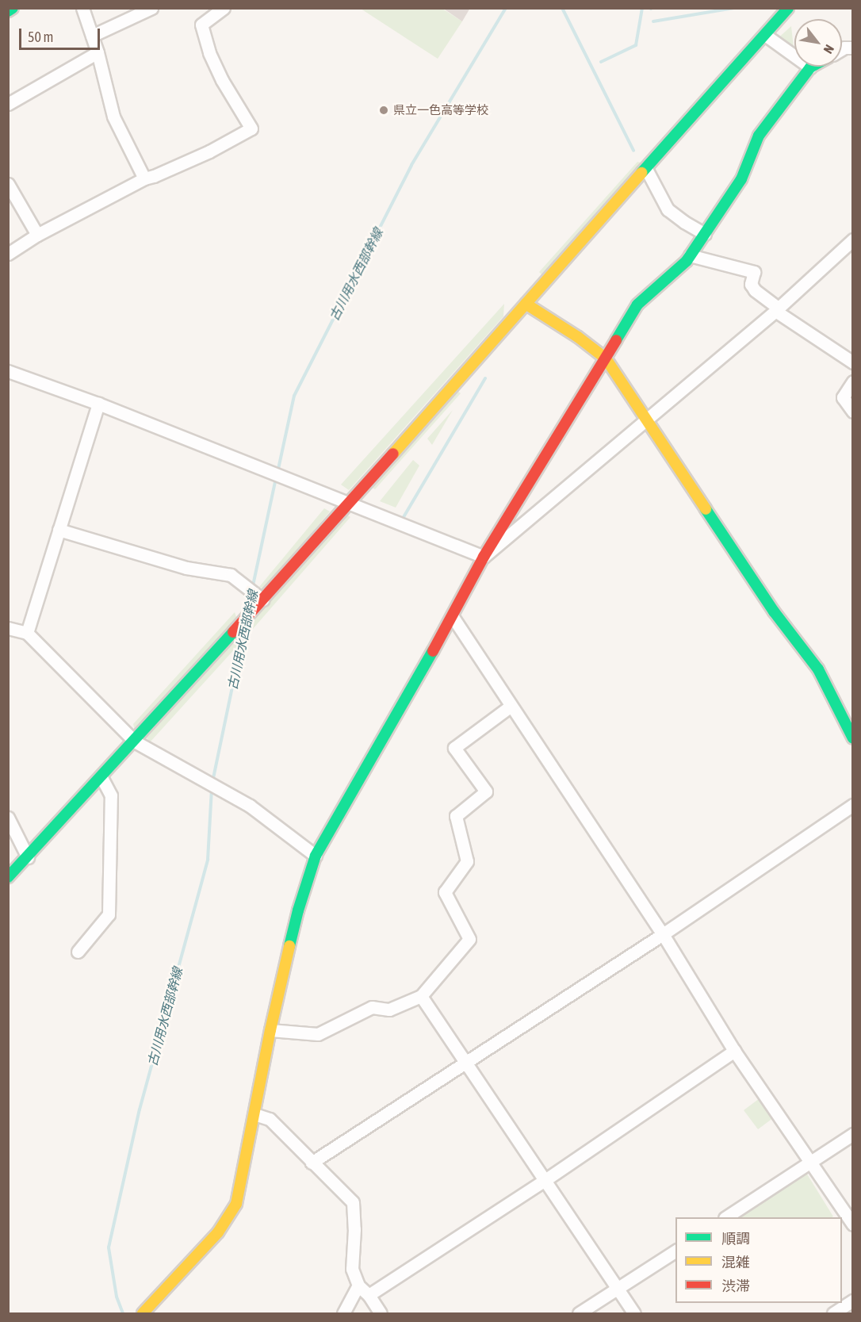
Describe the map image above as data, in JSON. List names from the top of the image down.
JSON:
{
  "water": ["古川用水西部幹線"],
  "places": ["県立一色高等学校"],
  "legend": ["順調", "混雑", "渋滞"],
  "scale_bar": "50 m",
  "north": "bottom right"
}
